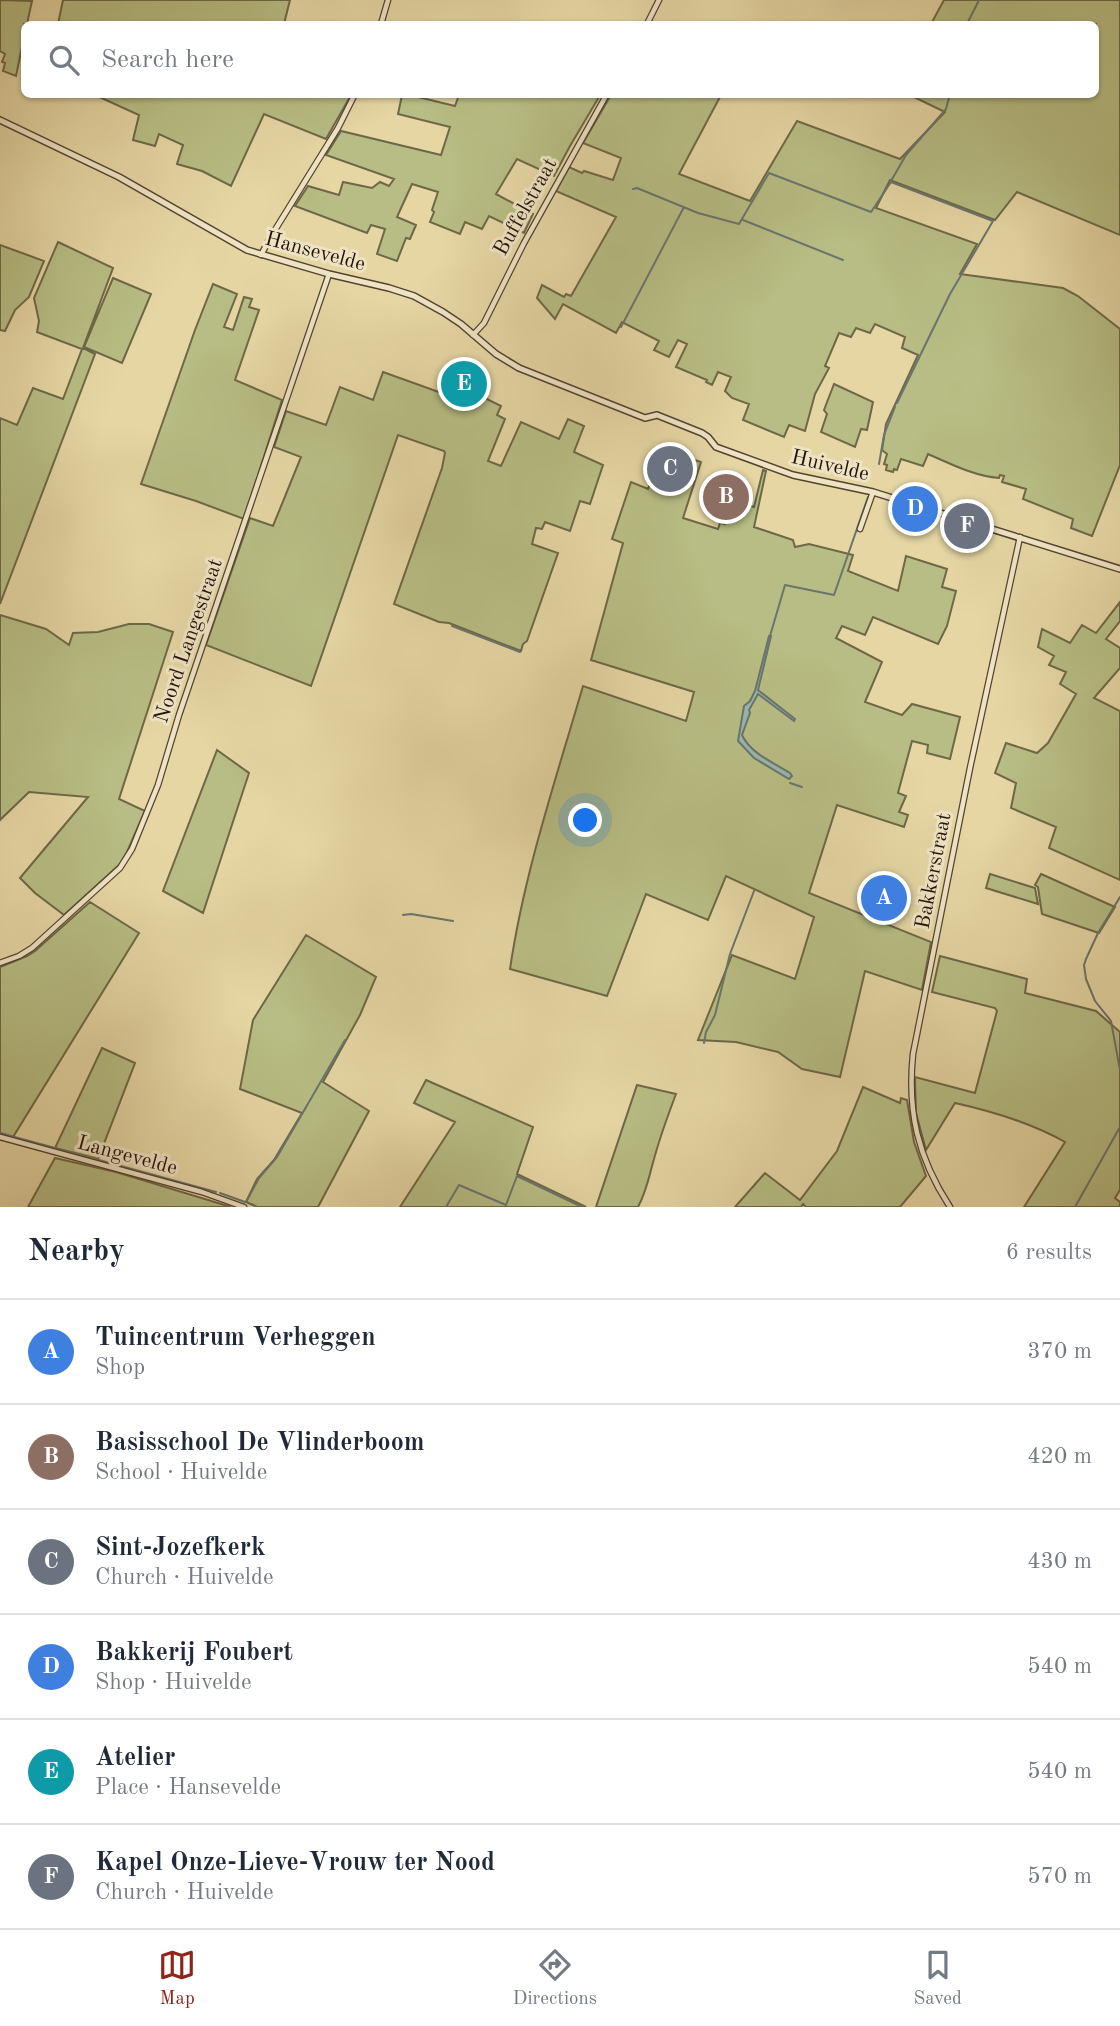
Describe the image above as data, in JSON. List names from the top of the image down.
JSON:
{
  "streets": {
    "street": [
      "Buffelstraat",
      "Hansevelde",
      "Huivelde",
      "Noord Langestraat",
      "Bakkerstraat",
      "Langevelde"
    ]
  },
  "crossings": [
    ["Buffelstraat", "Hansevelde"],
    ["Hansevelde", "Huivelde"],
    ["Hansevelde", "Noord Langestraat"],
    ["Huivelde", "Bakkerstraat"]
  ],
  "page": {
    "search": "Search here",
    "pins": [
      "E",
      "C",
      "B",
      "D",
      "F",
      "A"
    ],
    "heading": ["Nearby", "6 results"],
    "list": [
      {
        "mark": "A",
        "name": "Tuincentrum Verheggen",
        "note": "Shop",
        "value": "370 m"
      },
      {
        "mark": "B",
        "name": "Basisschool De Vlinderboom",
        "note": "School · Huivelde",
        "value": "420 m"
      },
      {
        "mark": "C",
        "name": "Sint-Jozefkerk",
        "note": "Church · Huivelde",
        "value": "430 m"
      },
      {
        "mark": "D",
        "name": "Bakkerij Foubert",
        "note": "Shop · Huivelde",
        "value": "540 m"
      },
      {
        "mark": "E",
        "name": "Atelier",
        "note": "Place · Hansevelde",
        "value": "540 m"
      },
      {
        "mark": "F",
        "name": "Kapel Onze-Lieve-Vrouw ter Nood",
        "note": "Church · Huivelde",
        "value": "570 m"
      }
    ],
    "nav": ["Map", "Directions", "Saved"]
  }
}
